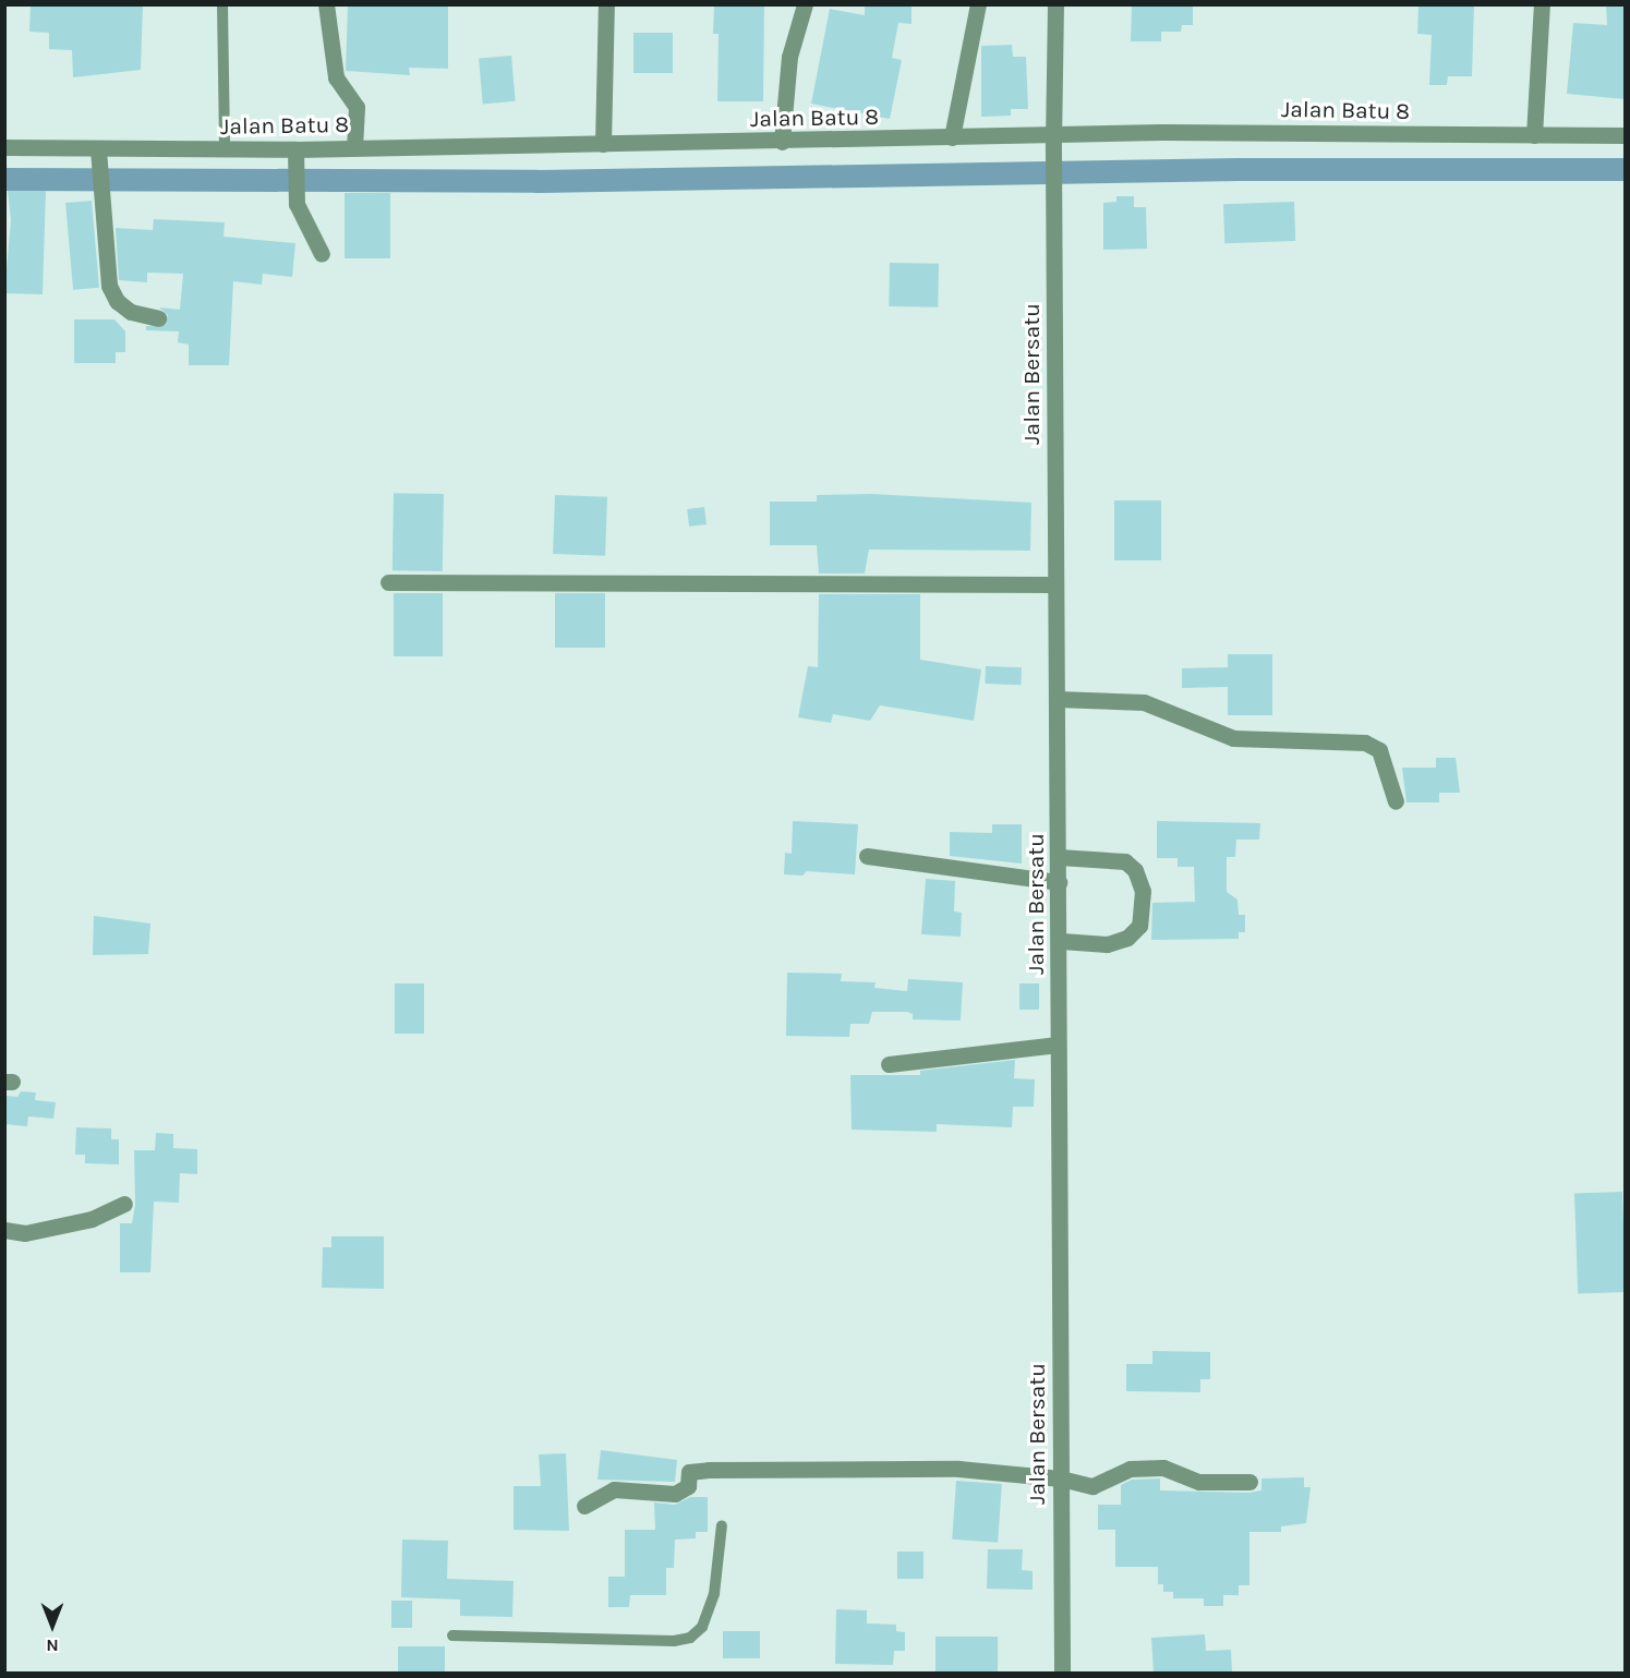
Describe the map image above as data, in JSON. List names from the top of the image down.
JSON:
{
  "streets": {
    "street": ["Jalan Batu 8", "Jalan Bersatu"]
  },
  "crossings": [
    ["Jalan Batu 8", "Jalan Bersatu"]
  ],
  "north": "bottom"
}
